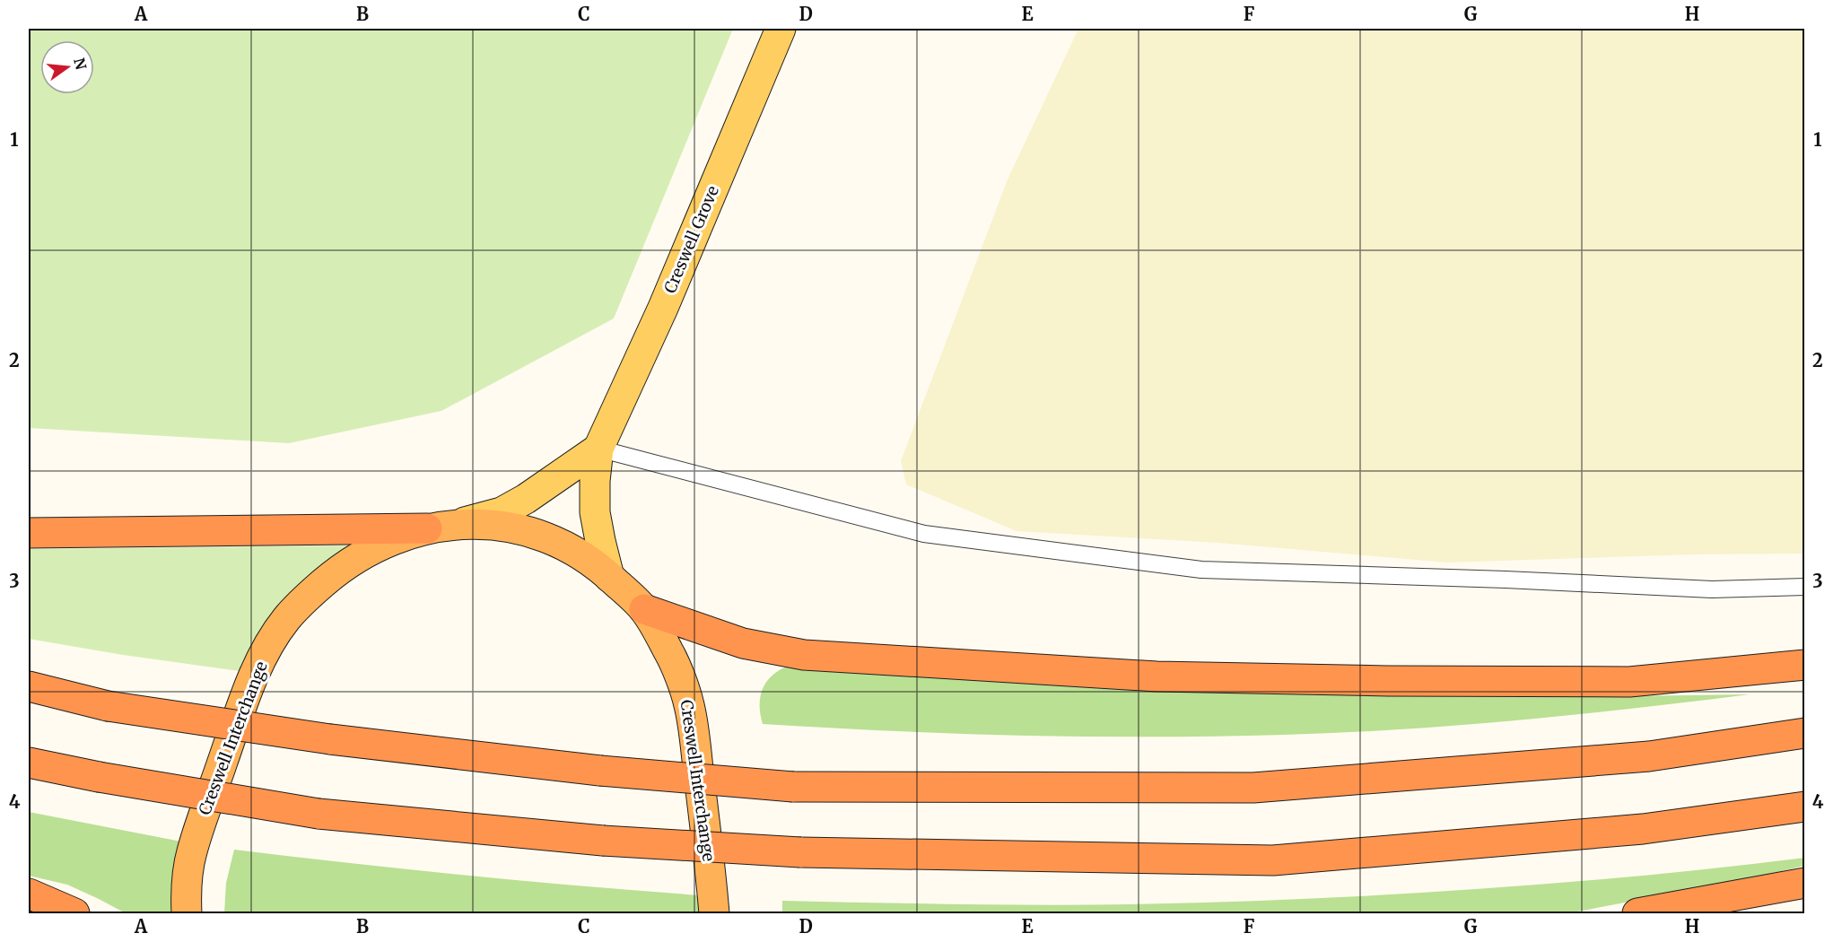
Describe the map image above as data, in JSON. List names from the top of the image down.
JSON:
{
  "streets": {
    "highway": ["Creswell Interchange"],
    "main road": ["Creswell Grove"]
  },
  "crossings": [
    ["Creswell Grove", "Creswell Interchange"]
  ],
  "north": "right",
  "grid": {
    "columns": [
      "A",
      "B",
      "C",
      "D",
      "E",
      "F",
      "G",
      "H"
    ],
    "rows": [
      "1",
      "2",
      "3",
      "4"
    ]
  }
}
